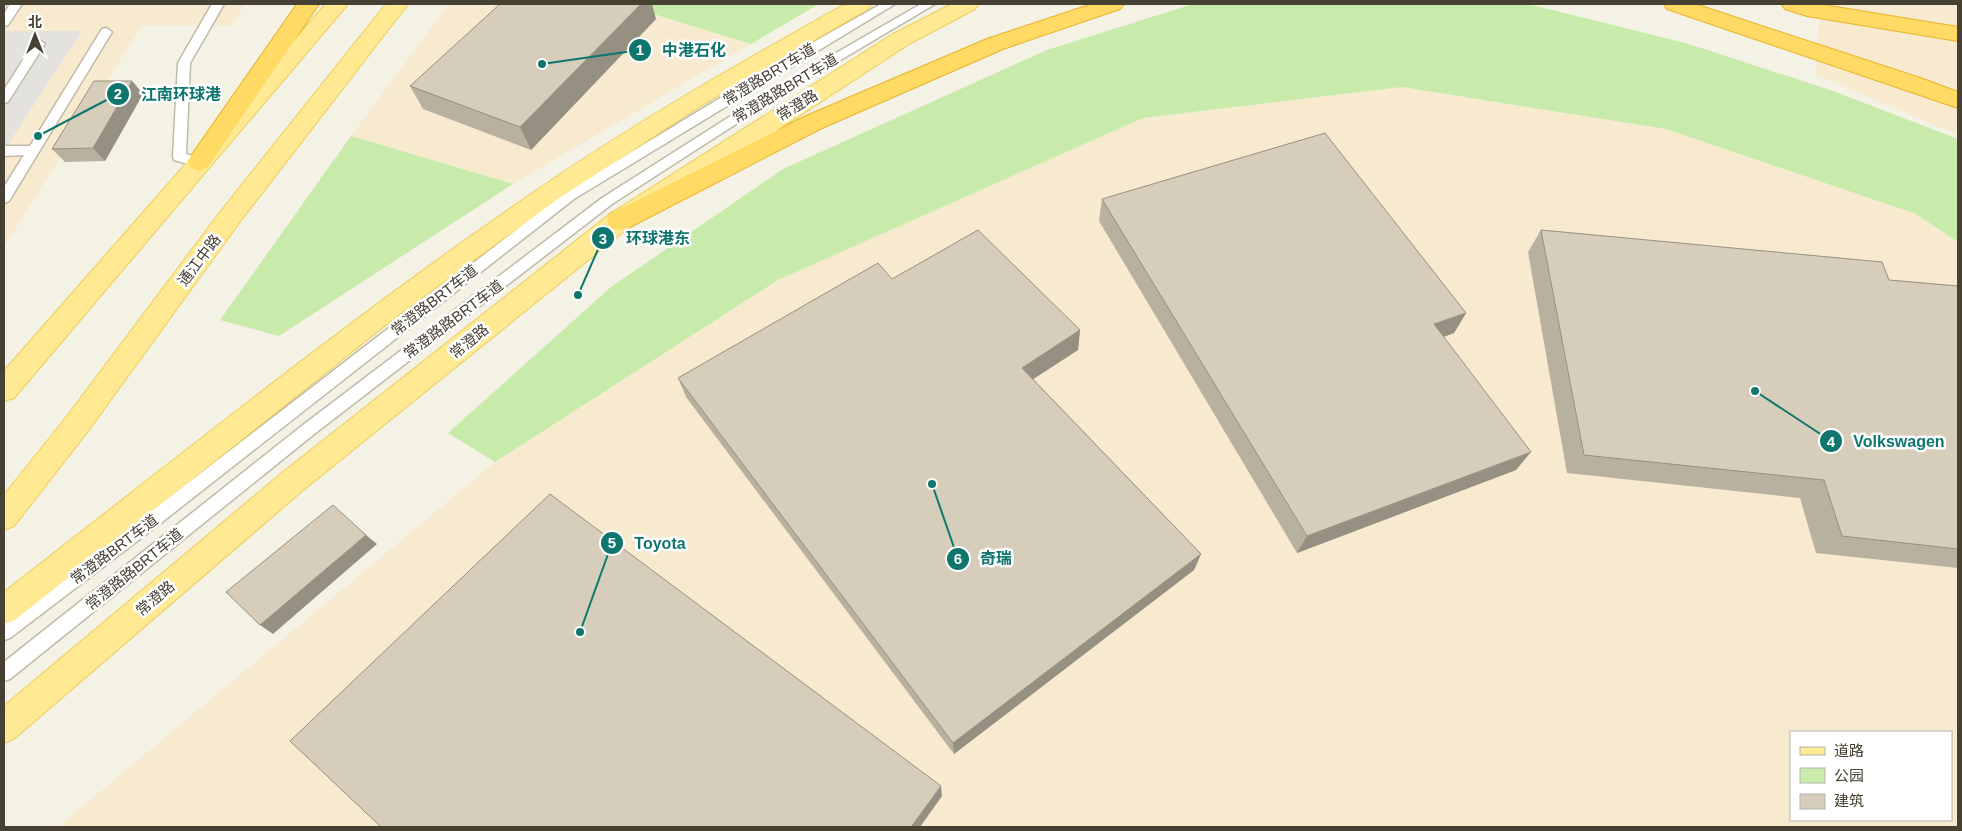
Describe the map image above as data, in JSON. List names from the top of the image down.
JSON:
{
  "streets": {
    "main road": ["常澄路", "通江中路"],
    "lane": ["常澄路BRT车道", "常澄路路BRT车道"]
  },
  "places": [
    "中港石化",
    "江南环球港",
    "环球港东",
    "Volkswagen",
    "奇瑞",
    "Toyota"
  ],
  "legend": ["道路", "公园", "建筑"],
  "north": "top"
}
